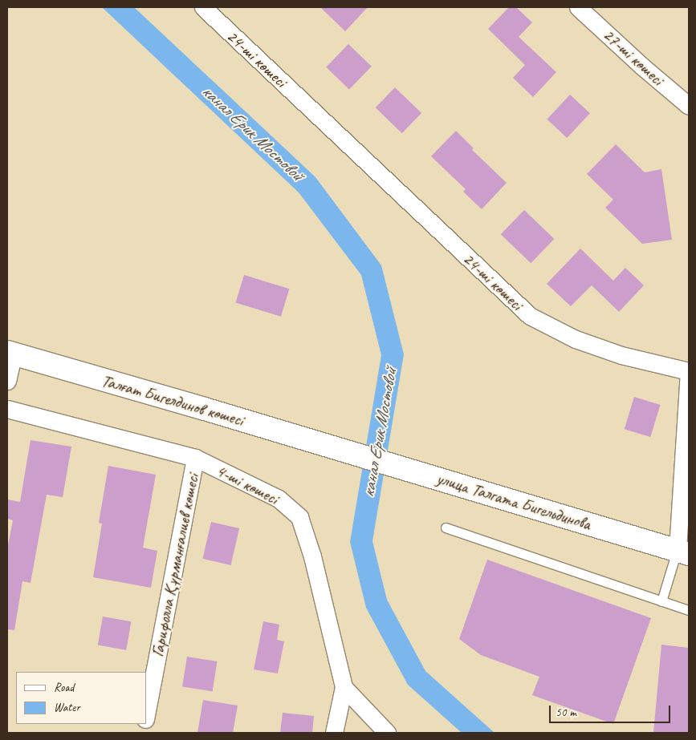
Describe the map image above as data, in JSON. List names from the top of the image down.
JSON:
{
  "streets": {
    "main road": ["Талғат Бигелдинов көшесі", "улица Талгата Бигельдинова"],
    "street": [
      "27-ші көшесі",
      "24-ші көшесі",
      "4-ші көшесі",
      "Гарифолла Құрманғалиев көшесі"
    ]
  },
  "crossings": [
    ["24-ші көшесі", "улица Талгата Бигельдинова"],
    ["Талғат Бигелдинов көшесі", "улица Талгата Бигельдинова"],
    ["4-ші көшесі", "Гарифолла Құрманғалиев көшесі"]
  ],
  "water": ["канал Ерик Мостовой"],
  "legend": ["Road", "Water"],
  "scale_bar": "50 m"
}
